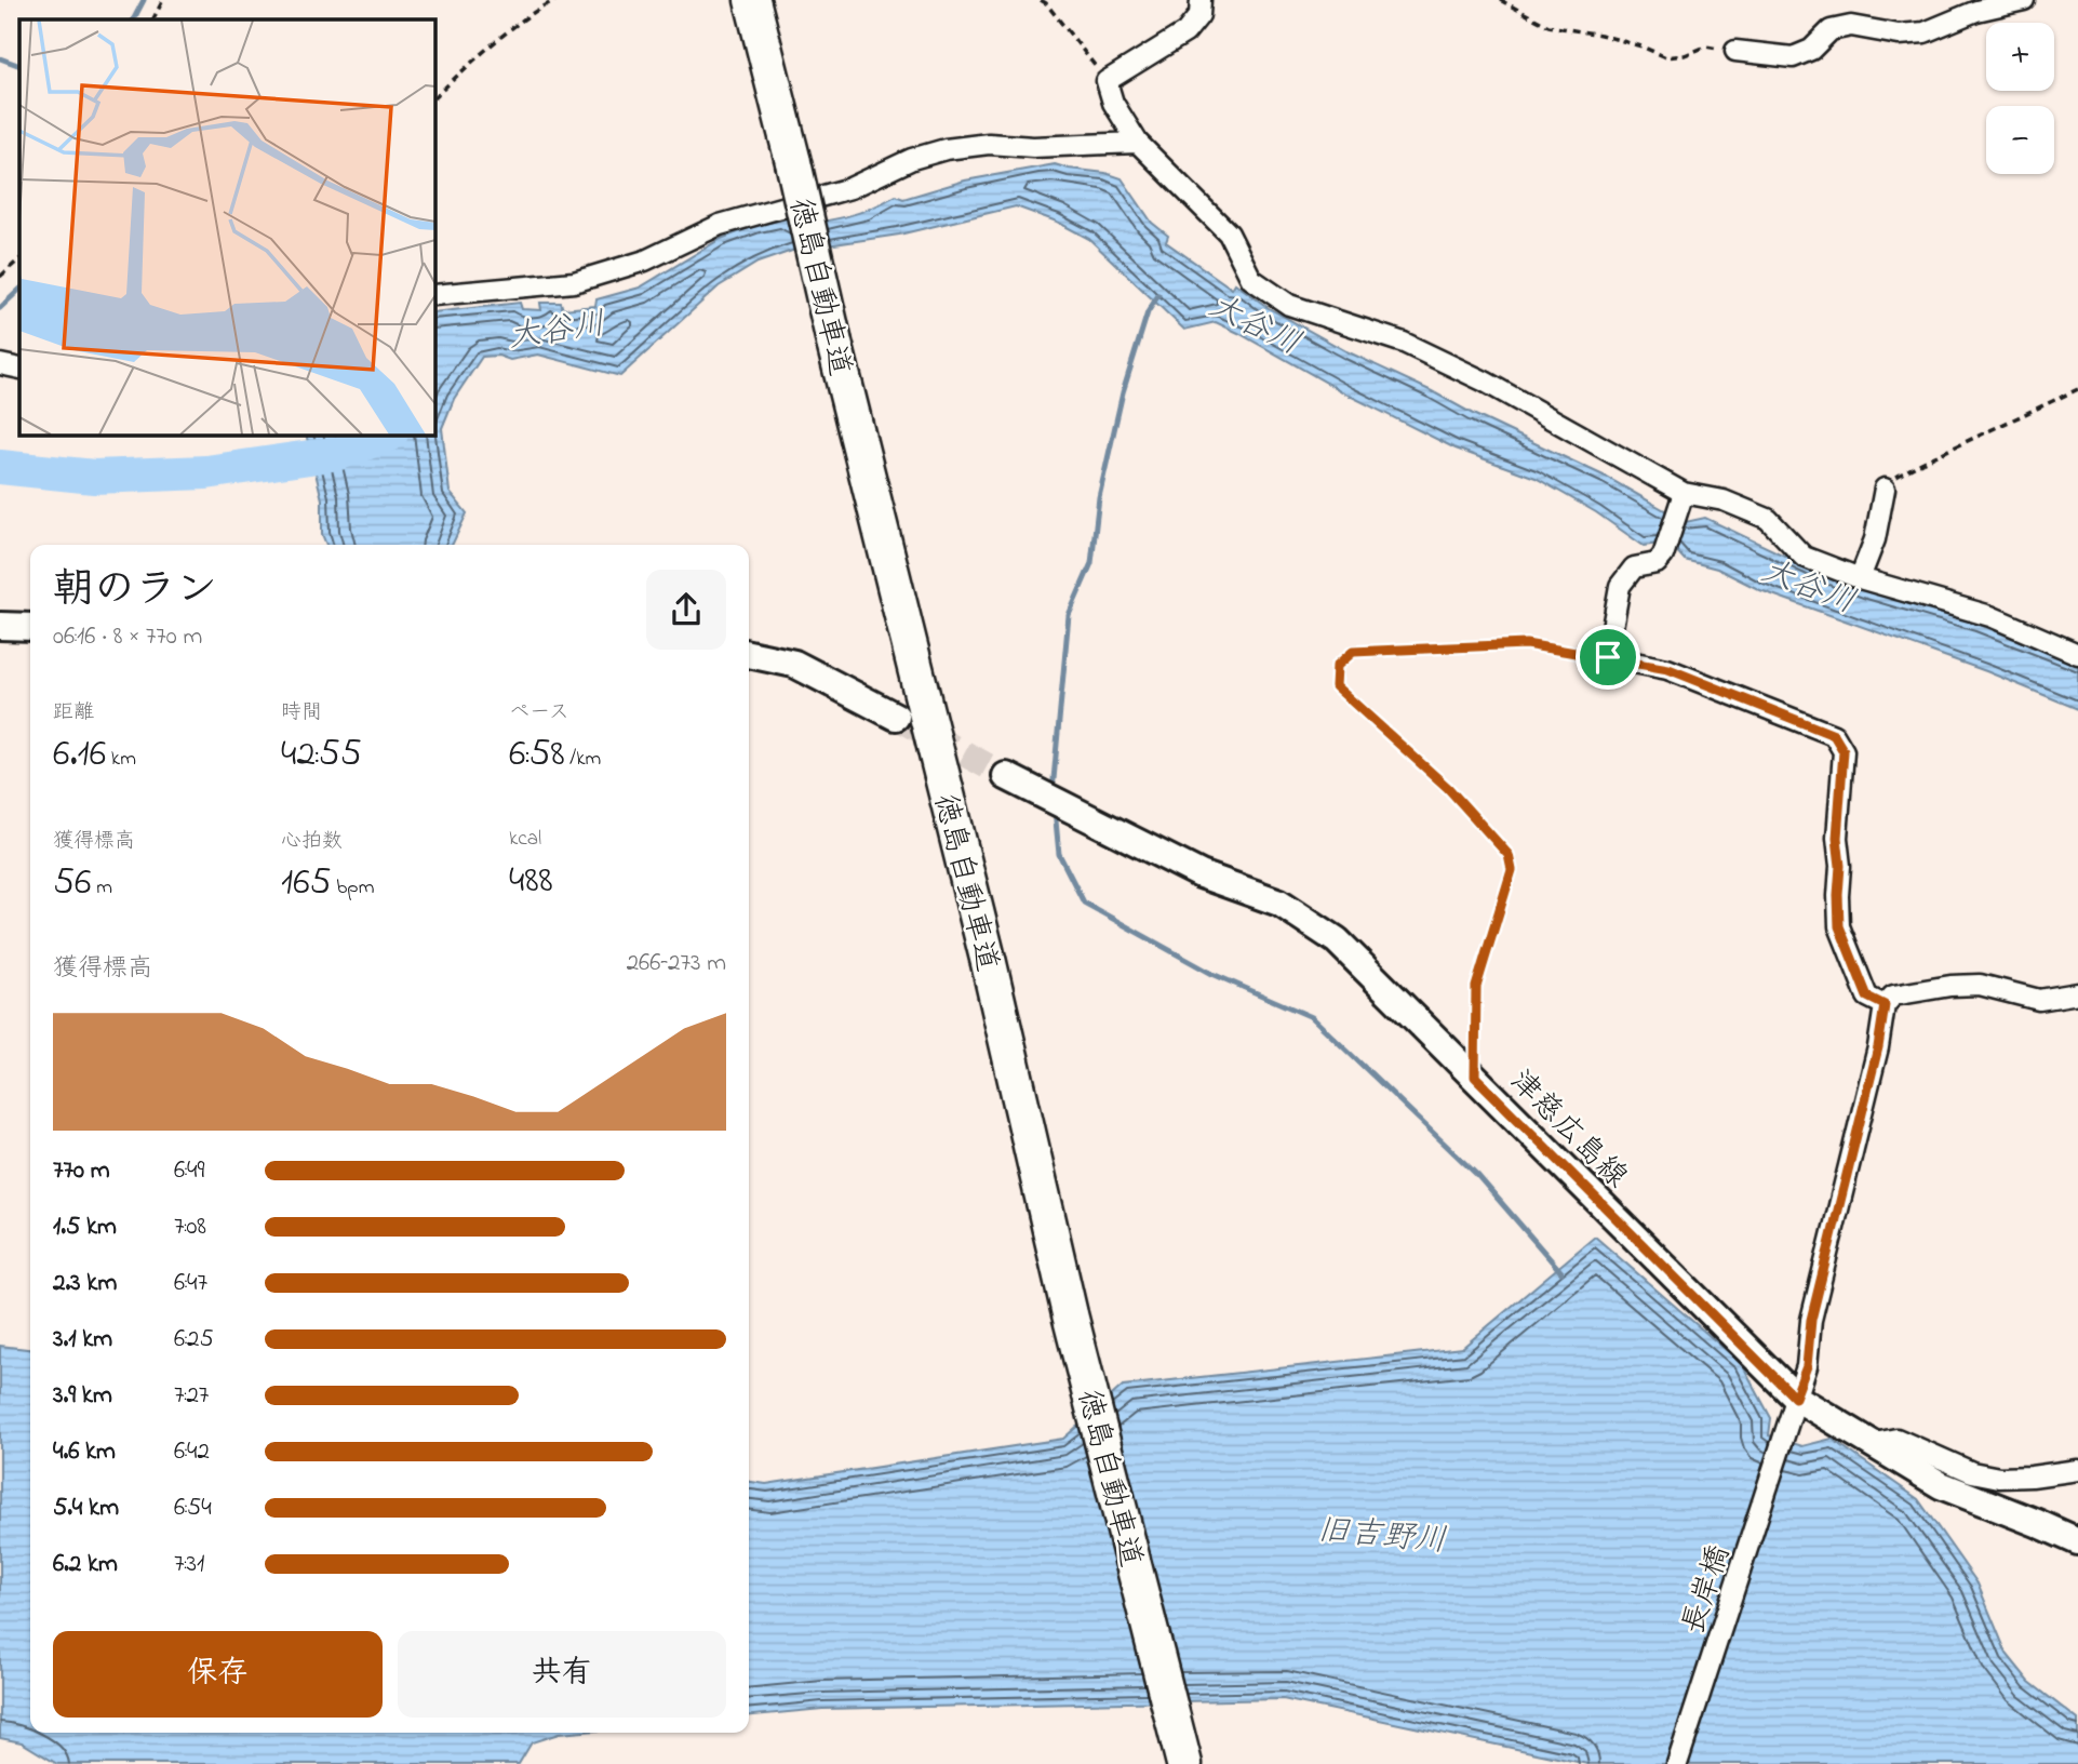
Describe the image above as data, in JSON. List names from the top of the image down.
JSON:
{
  "streets": {
    "highway": ["徳島自動車道"],
    "main road": ["津慈広島線"],
    "street": ["長岸橋"]
  },
  "crossings": [
    ["津慈広島線", "長岸橋"]
  ],
  "water": ["大谷川", "旧吉野川"],
  "page": {
    "map_buttons": ["+", "−"],
    "heading": ["朝のラン", "06:16 · 8 × 770 m"],
    "stats": [
      ["距離", "6.16 km"],
      ["時間", "42:55"],
      ["ペース", "6:58 /km"],
      ["獲得標高", "56 m"],
      ["心拍数", "165 bpm"],
      ["kcal", "488"]
    ],
    "chart": ["獲得標高", "266–273 m"],
    "list": [
      {
        "name": "770 m",
        "note": "6:49"
      },
      {
        "name": "1.5 km",
        "note": "7:08"
      },
      {
        "name": "2.3 km",
        "note": "6:47"
      },
      {
        "name": "3.1 km",
        "note": "6:25"
      },
      {
        "name": "3.9 km",
        "note": "7:27"
      },
      {
        "name": "4.6 km",
        "note": "6:42"
      },
      {
        "name": "5.4 km",
        "note": "6:54"
      },
      {
        "name": "6.2 km",
        "note": "7:31"
      }
    ],
    "buttons": ["保存", "共有"]
  }
}
